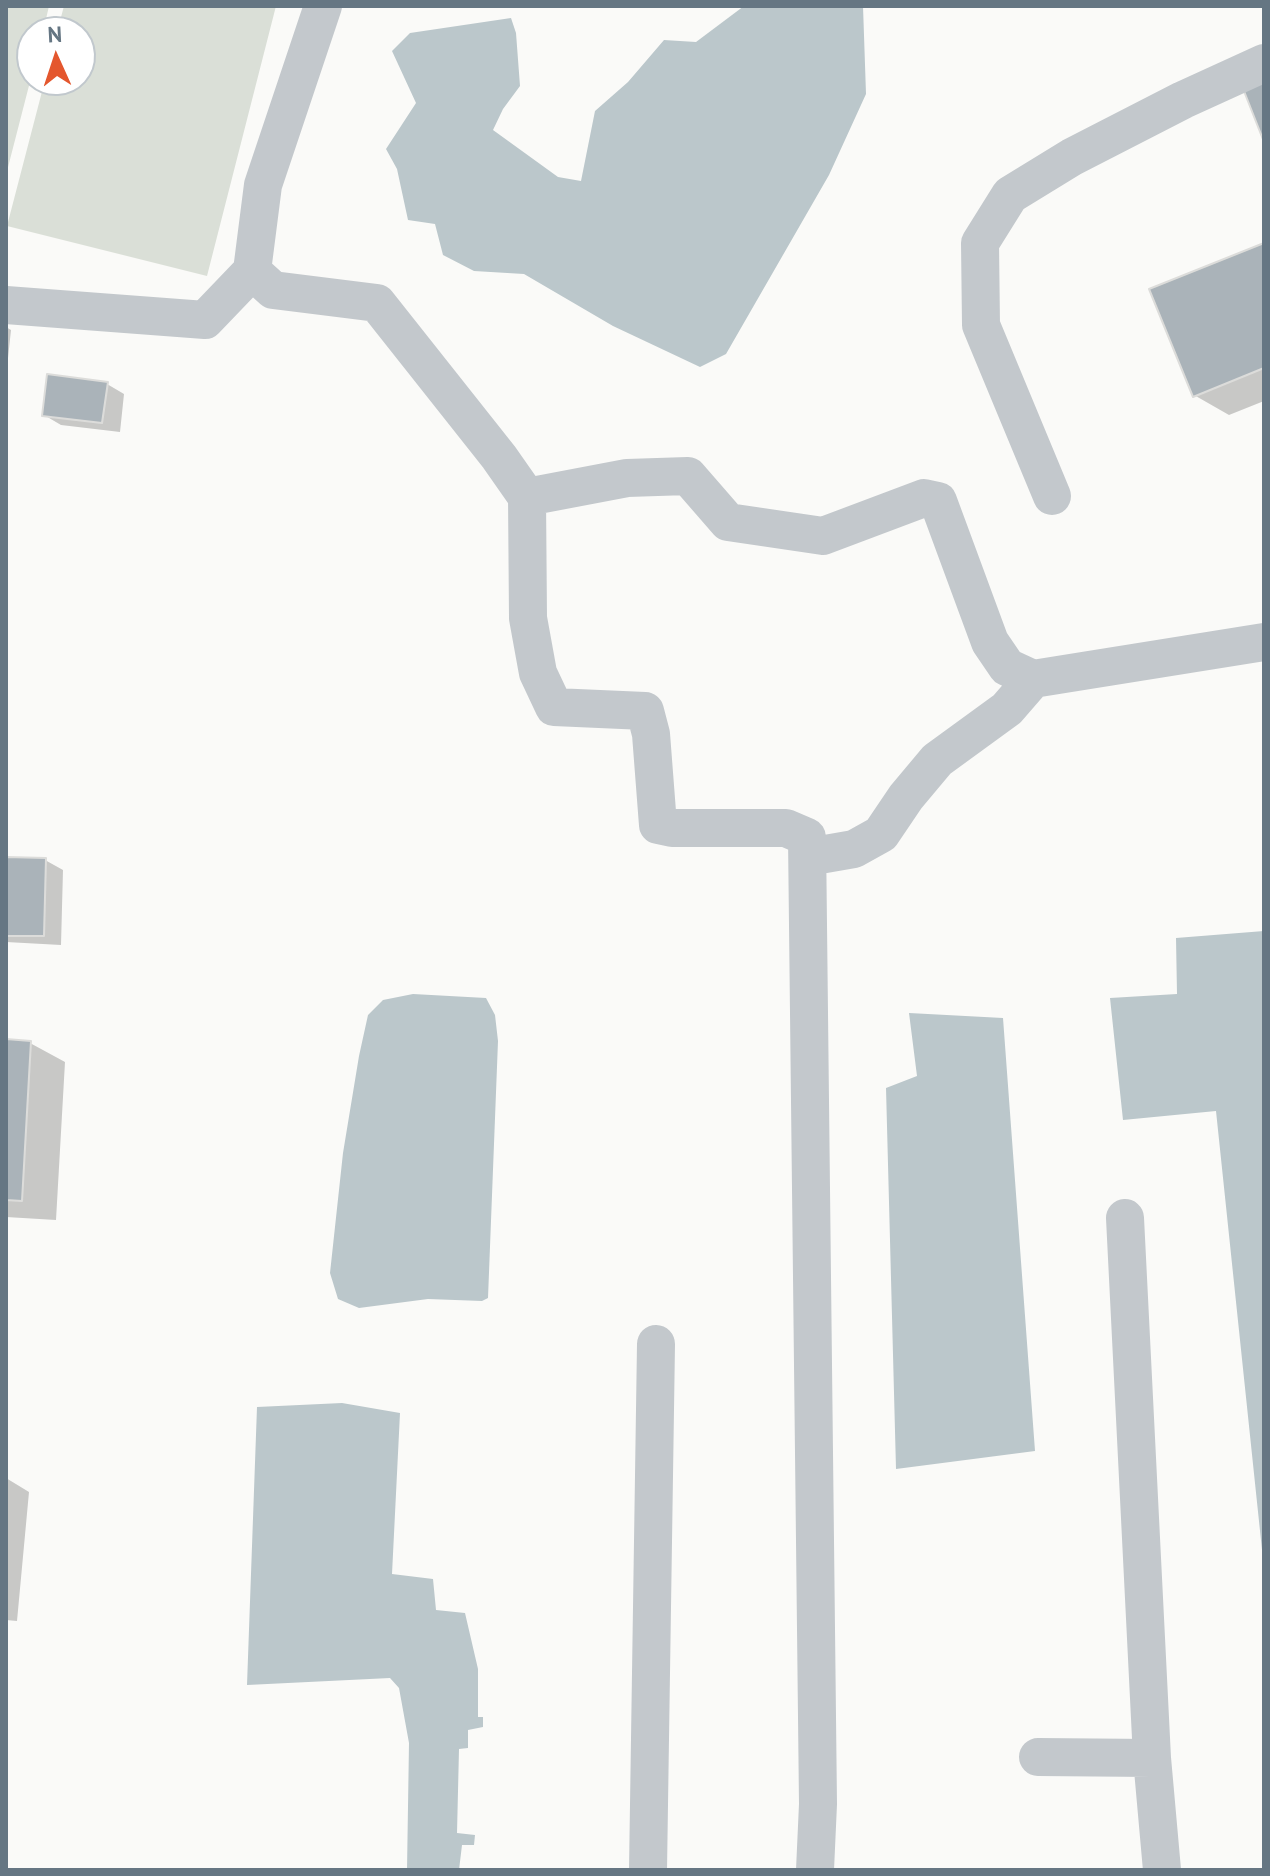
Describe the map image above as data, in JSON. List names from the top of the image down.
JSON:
{
  "north": "top"
}
